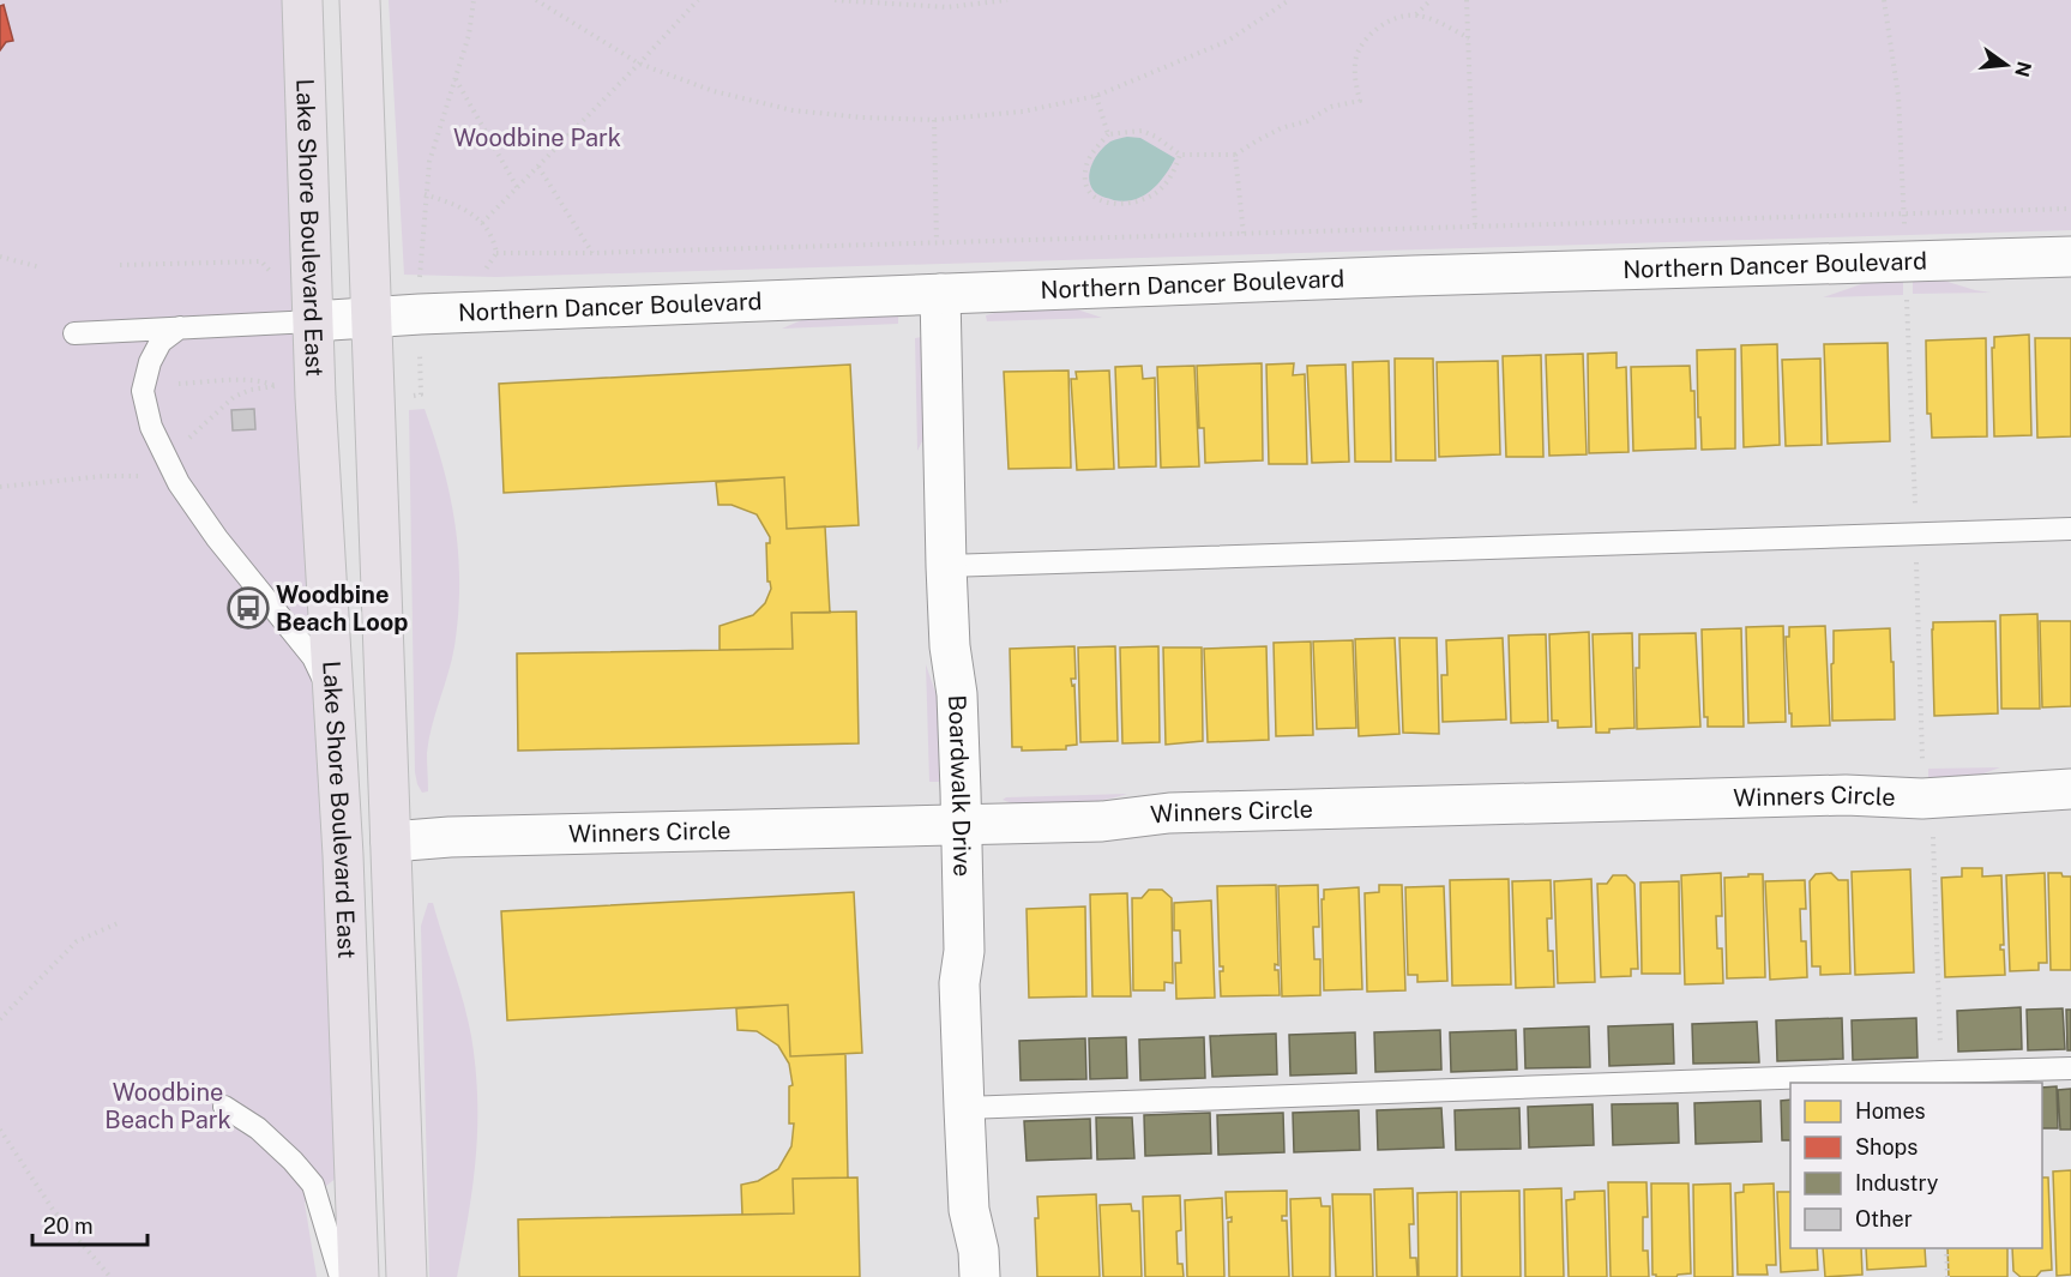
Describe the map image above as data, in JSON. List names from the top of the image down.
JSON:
{
  "streets": {
    "highway": ["Lake Shore Boulevard East"],
    "street": ["Northern Dancer Boulevard", "Boardwalk Drive", "Winners Circle"]
  },
  "crossings": [
    ["Lake Shore Boulevard East", "Northern Dancer Boulevard"],
    ["Lake Shore Boulevard East", "Winners Circle"],
    ["Northern Dancer Boulevard", "Boardwalk Drive"],
    ["Boardwalk Drive", "Winners Circle"]
  ],
  "parks": ["Woodbine Park", "Woodbine Beach Park"],
  "places": {
    "bus stop": ["Woodbine Beach Loop"]
  },
  "legend": [
    "Homes",
    "Shops",
    "Industry",
    "Other"
  ],
  "scale_bar": "20 m",
  "north": "right"
}
